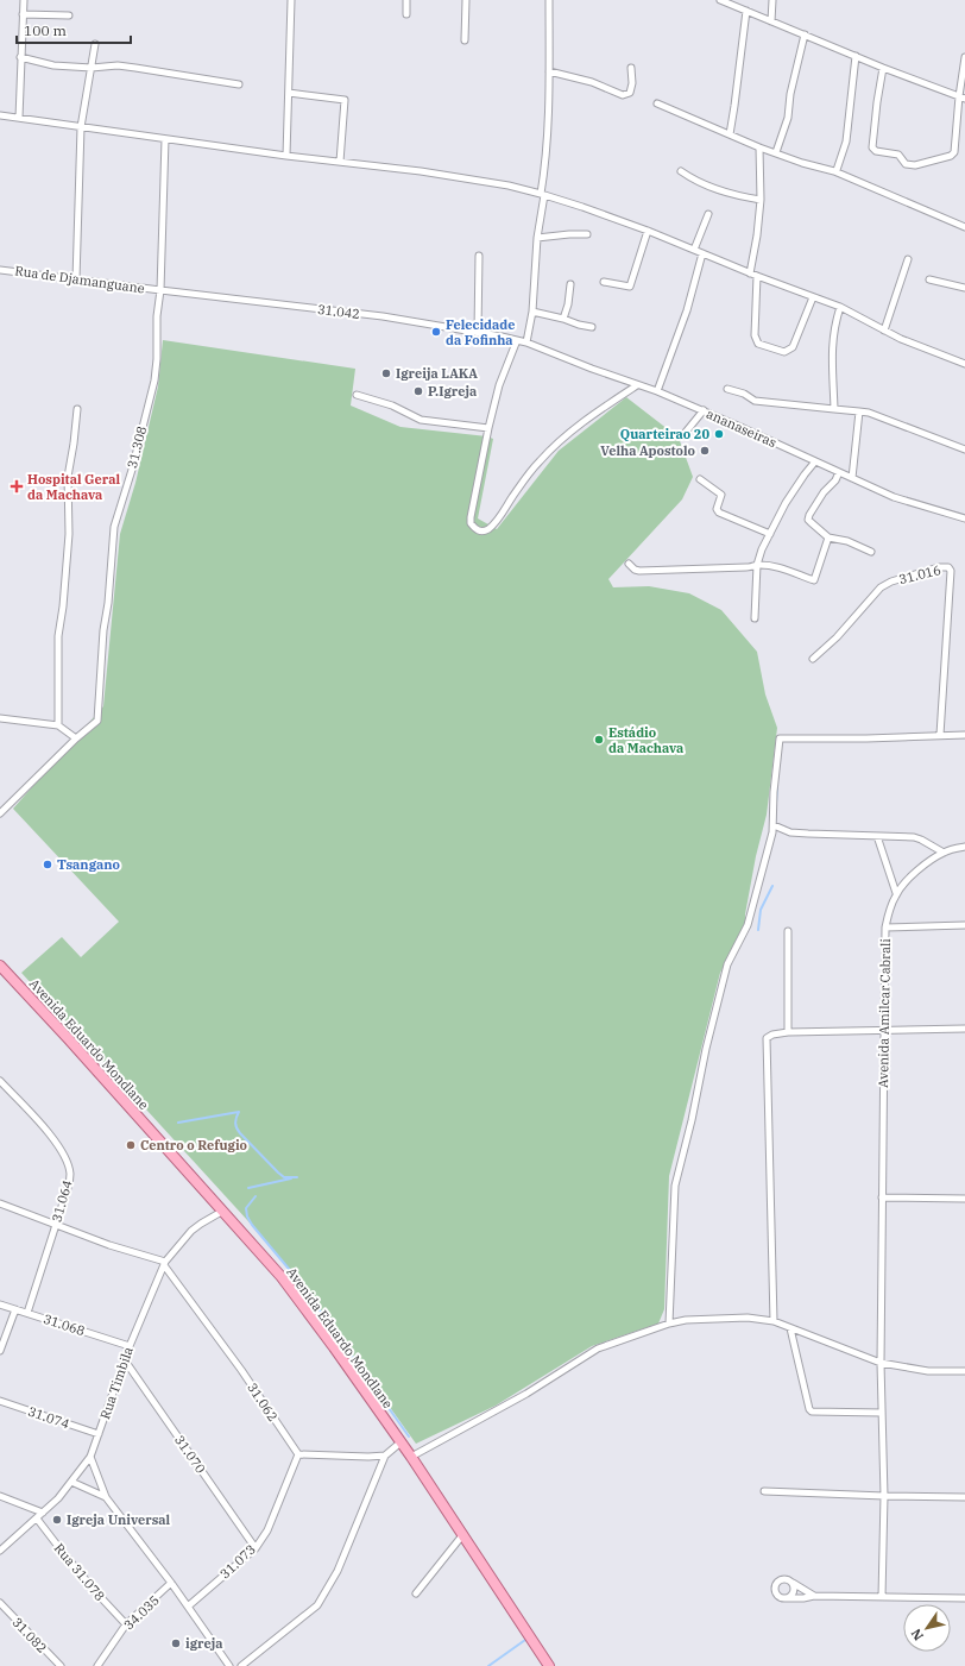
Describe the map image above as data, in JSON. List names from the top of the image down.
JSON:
{
  "streets": {
    "main road": ["Avenida Eduardo Mondlane"],
    "street": [
      "Rua de Djamanguane",
      "31.042",
      "ananaseiras",
      "31.308",
      "31.016",
      "Avenida Amilcar Cabrali",
      "31.064",
      "31.068",
      "Rua Timbila",
      "31.062",
      "31.074",
      "31.070",
      "31.073",
      "Rua 31.078",
      "34.035",
      "31.082"
    ]
  },
  "crossings": [
    ["Rua de Djamanguane", "31.042"],
    ["Rua de Djamanguane", "31.308"],
    ["31.042", "ananaseiras"],
    ["31.042", "31.308"],
    ["Avenida Eduardo Mondlane", "Rua Timbila"],
    ["31.064", "31.068"],
    ["31.068", "Rua Timbila"],
    ["Rua Timbila", "31.062"],
    ["Rua Timbila", "31.074"],
    ["Rua Timbila", "31.070"],
    ["Rua Timbila", "Rua 31.078"],
    ["31.062", "31.073"],
    ["31.070", "31.073"],
    ["Rua 31.078", "34.035"]
  ],
  "places": {
    "other": [
      "Felecidade da Fofinha",
      "Igreija LAKA",
      "P.Igreja",
      "Quarteirao 20",
      "Velha Apostolo",
      "Estádio da Machava",
      "Tsangano",
      "Centro o Refugio",
      "Igreja Universal",
      "igreja"
    ],
    "health": ["Hospital Geral da Machava"]
  },
  "scale_bar": "100 m",
  "north": "bottom left"
}
